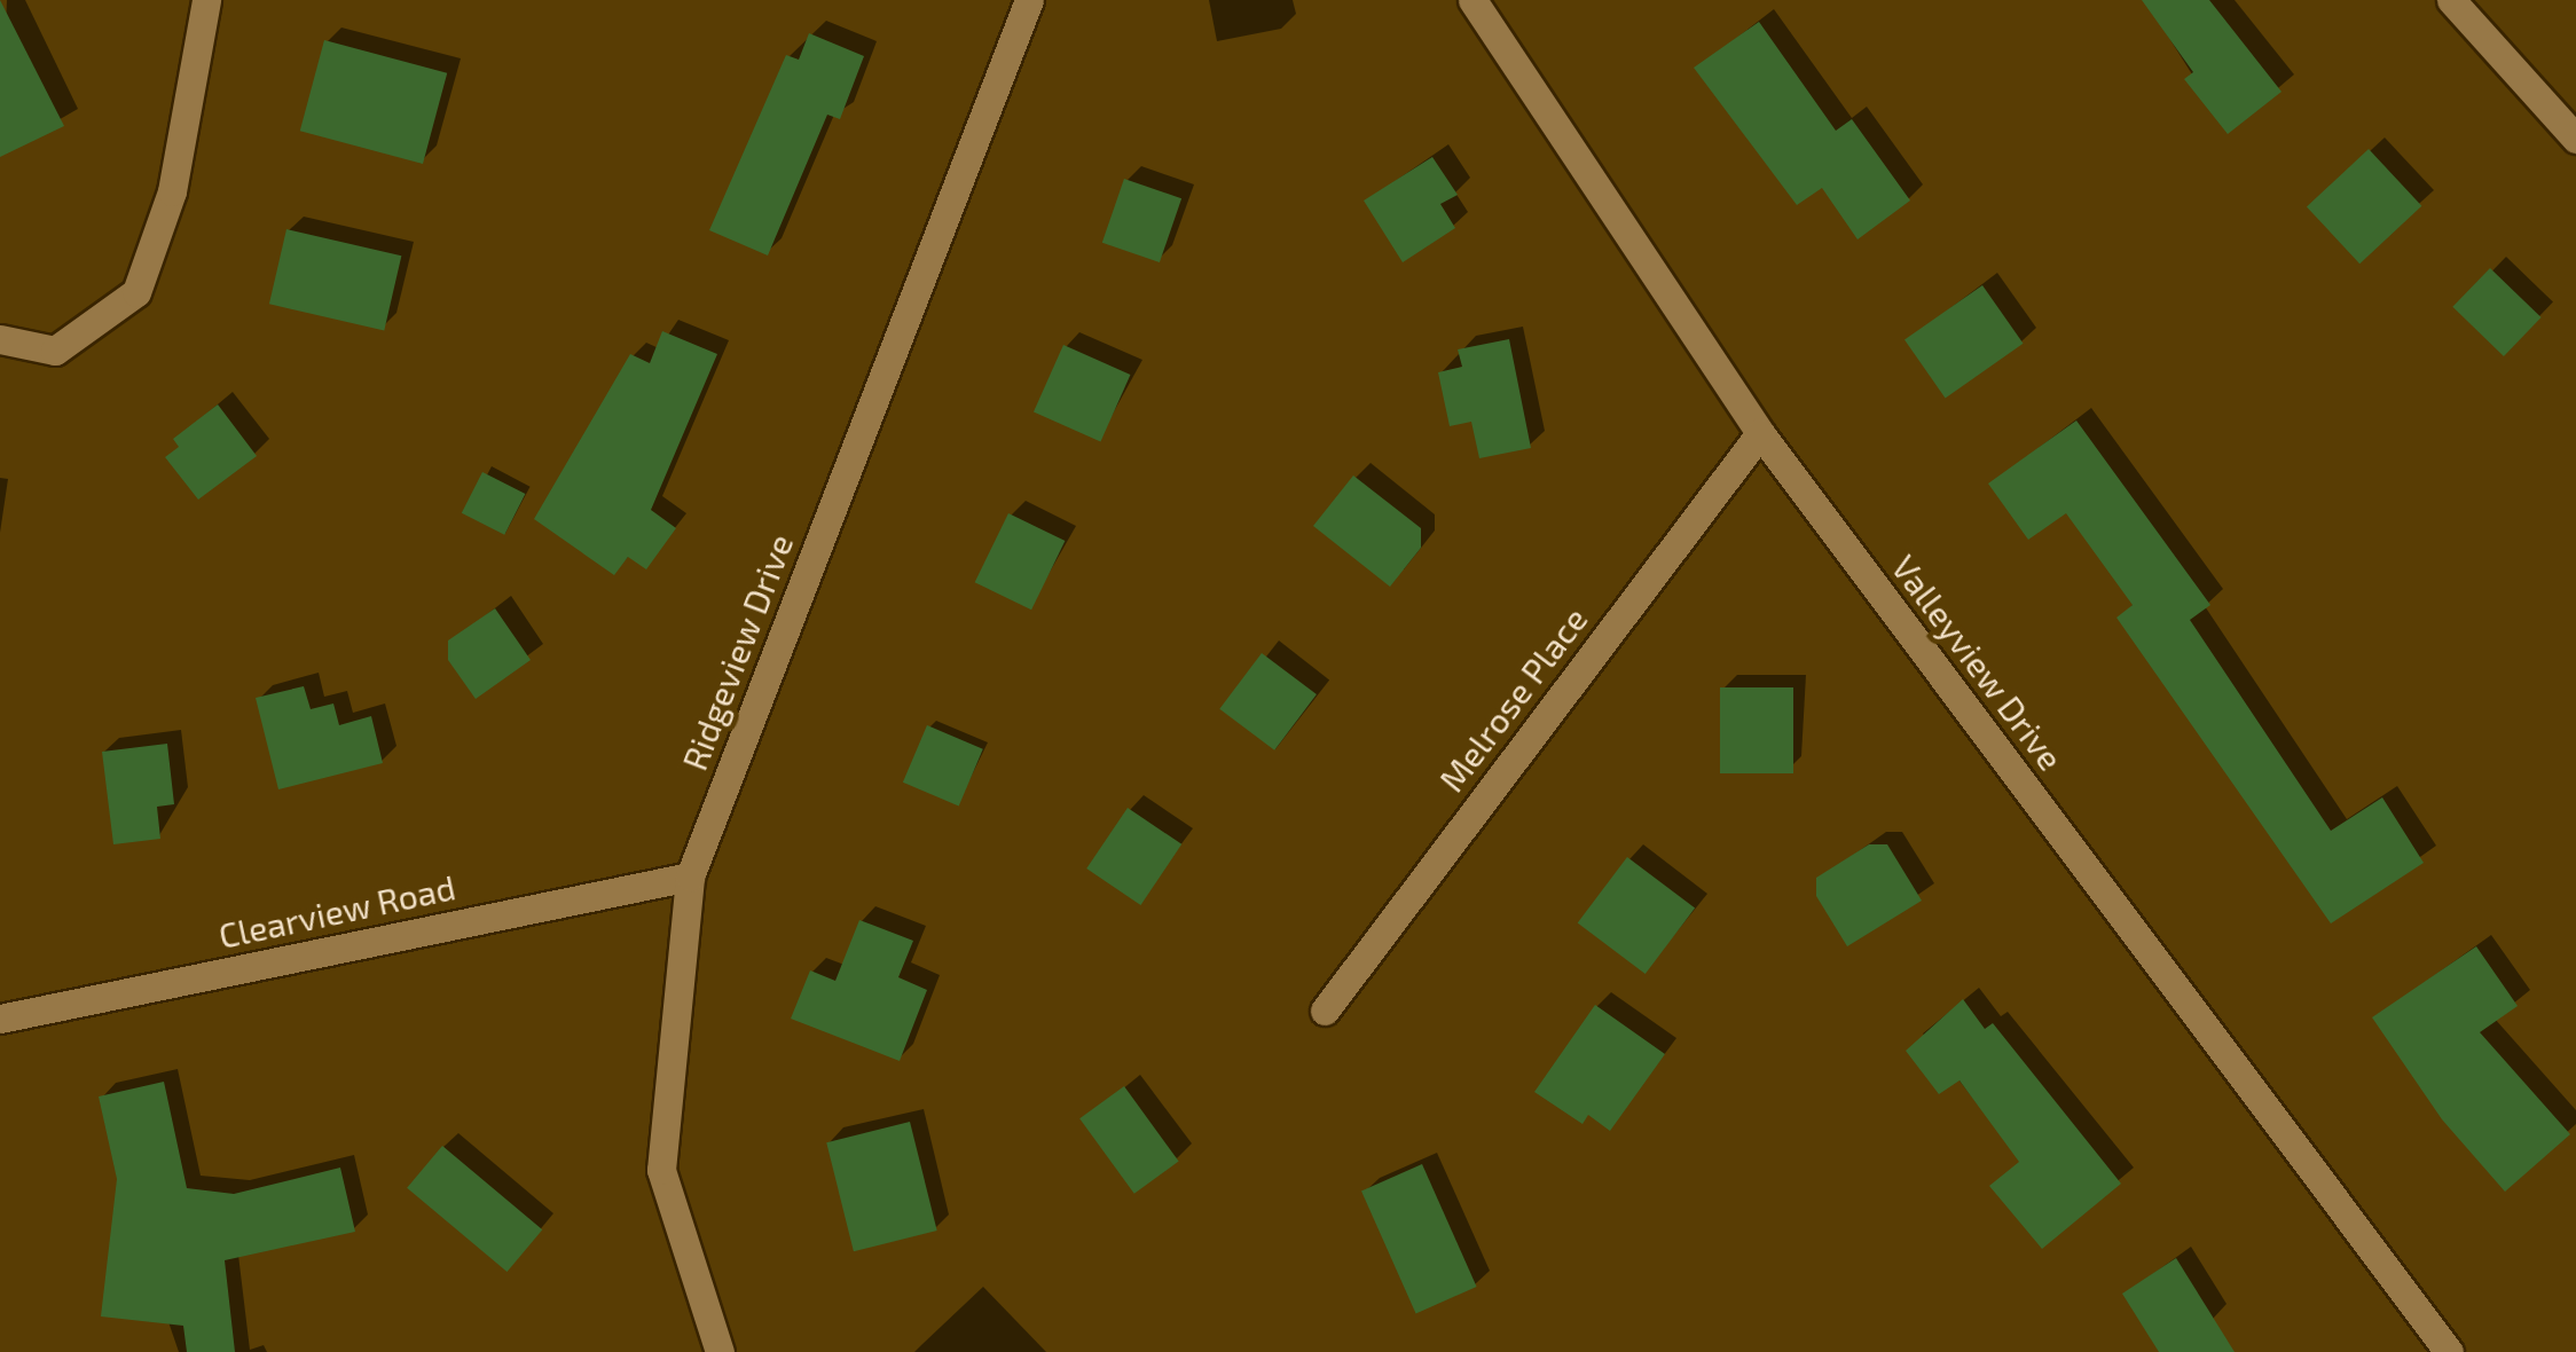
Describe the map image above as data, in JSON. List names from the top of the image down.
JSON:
{
  "streets": {
    "street": [
      "Ridgeview Drive",
      "Valleyview Drive",
      "Melrose Place",
      "Clearview Road"
    ]
  },
  "crossings": [
    ["Ridgeview Drive", "Clearview Road"],
    ["Valleyview Drive", "Melrose Place"]
  ]
}
